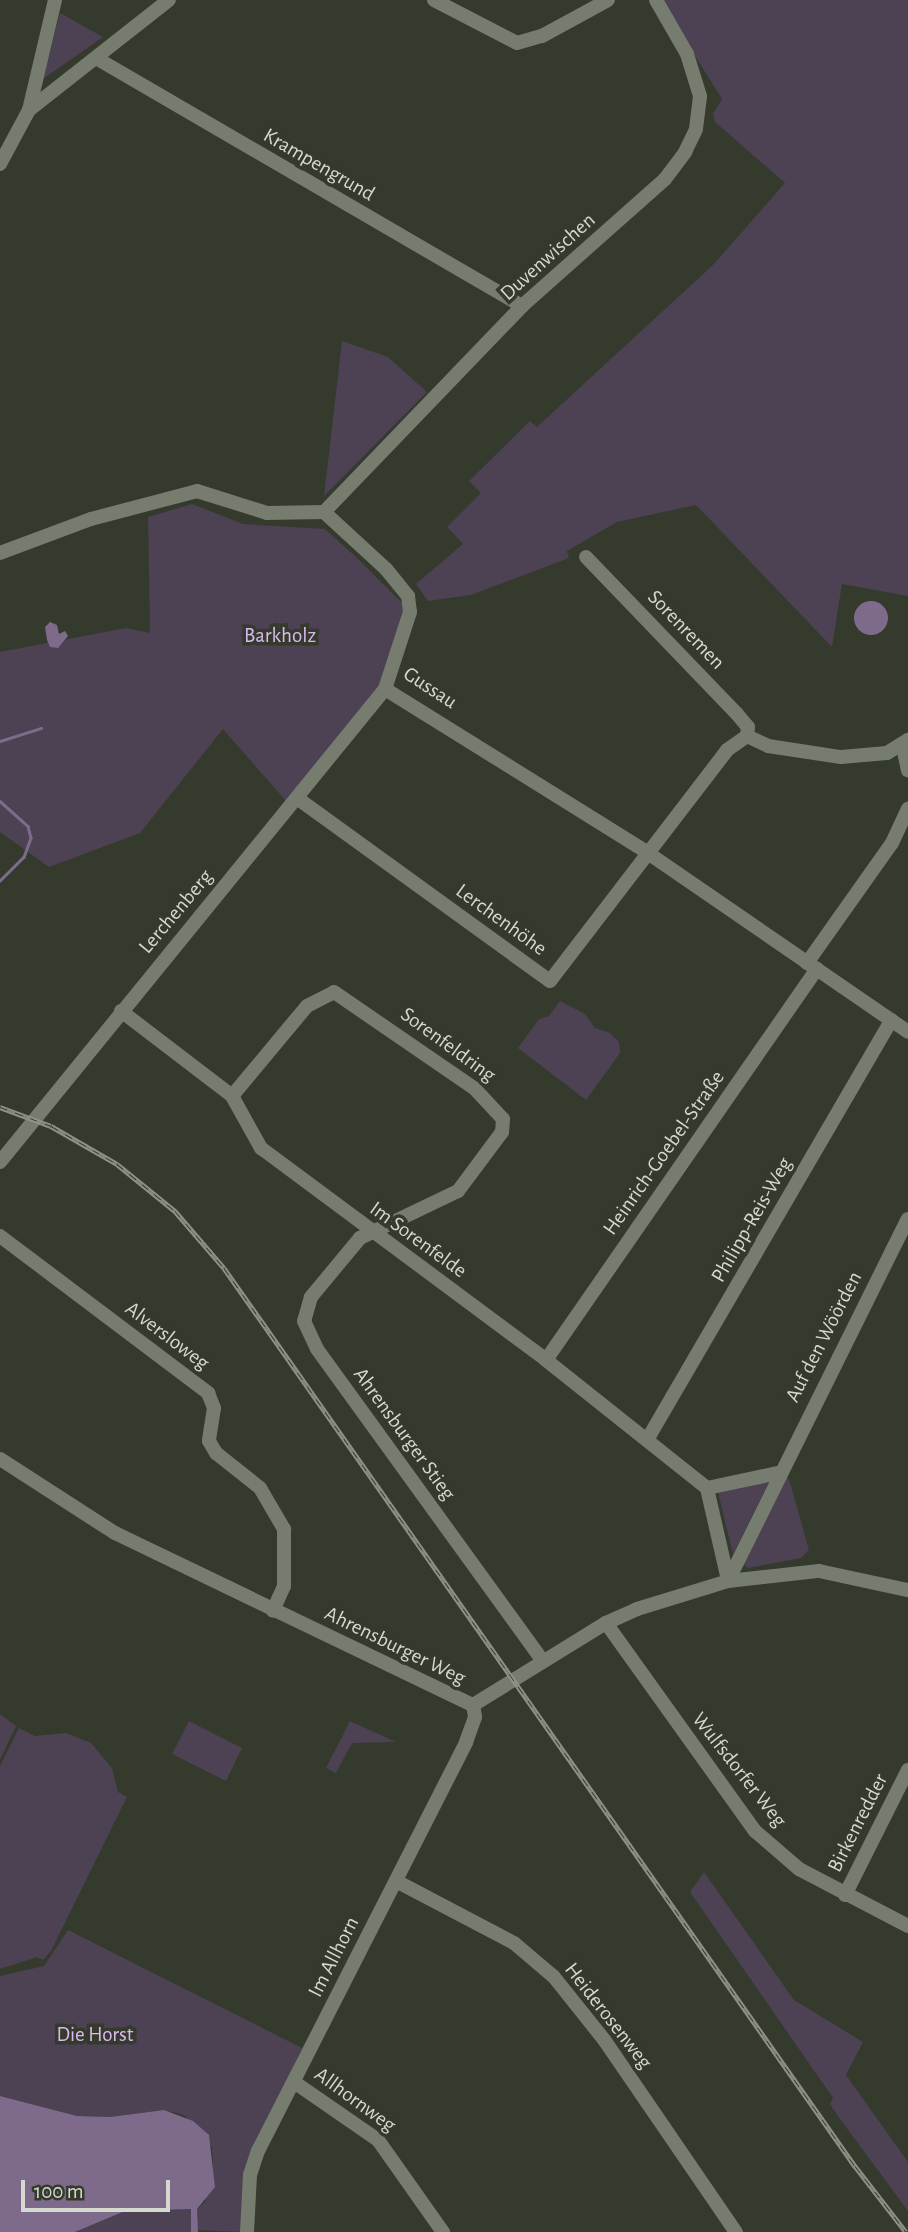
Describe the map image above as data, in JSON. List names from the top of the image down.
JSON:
{
  "streets": {
    "street": [
      "Krampengrund",
      "Duvenwischen",
      "Sorenremen",
      "Gussau",
      "Lerchenberg",
      "Lerchenhöhe",
      "Sorenfeldring",
      "Heinrich-Goebel-Straße",
      "Philipp-Reis-Weg",
      "Im Sorenfelde",
      "Alversloweg",
      "Auf den Wöörden",
      "Ahrensburger Stieg",
      "Ahrensburger Weg",
      "Wulfsdorfer Weg",
      "Birkenredder",
      "Im Allhorn",
      "Heiderosenweg",
      "Allhornweg"
    ]
  },
  "crossings": [
    ["Krampengrund", "Duvenwischen"],
    ["Duvenwischen", "Gussau"],
    ["Gussau", "Lerchenberg"],
    ["Gussau", "Lerchenhöhe"],
    ["Gussau", "Heinrich-Goebel-Straße"],
    ["Gussau", "Philipp-Reis-Weg"],
    ["Lerchenberg", "Lerchenhöhe"],
    ["Lerchenberg", "Im Sorenfelde"],
    ["Sorenfeldring", "Im Sorenfelde"],
    ["Sorenfeldring", "Ahrensburger Stieg"],
    ["Heinrich-Goebel-Straße", "Im Sorenfelde"],
    ["Philipp-Reis-Weg", "Im Sorenfelde"],
    ["Im Sorenfelde", "Ahrensburger Stieg"],
    ["Alversloweg", "Ahrensburger Weg"],
    ["Auf den Wöörden", "Ahrensburger Weg"],
    ["Ahrensburger Stieg", "Ahrensburger Weg"],
    ["Ahrensburger Weg", "Wulfsdorfer Weg"],
    ["Ahrensburger Weg", "Im Allhorn"],
    ["Wulfsdorfer Weg", "Birkenredder"],
    ["Im Allhorn", "Heiderosenweg"],
    ["Im Allhorn", "Allhornweg"]
  ],
  "parks": ["Barkholz", "Die Horst"],
  "scale_bar": "100 m"
}
